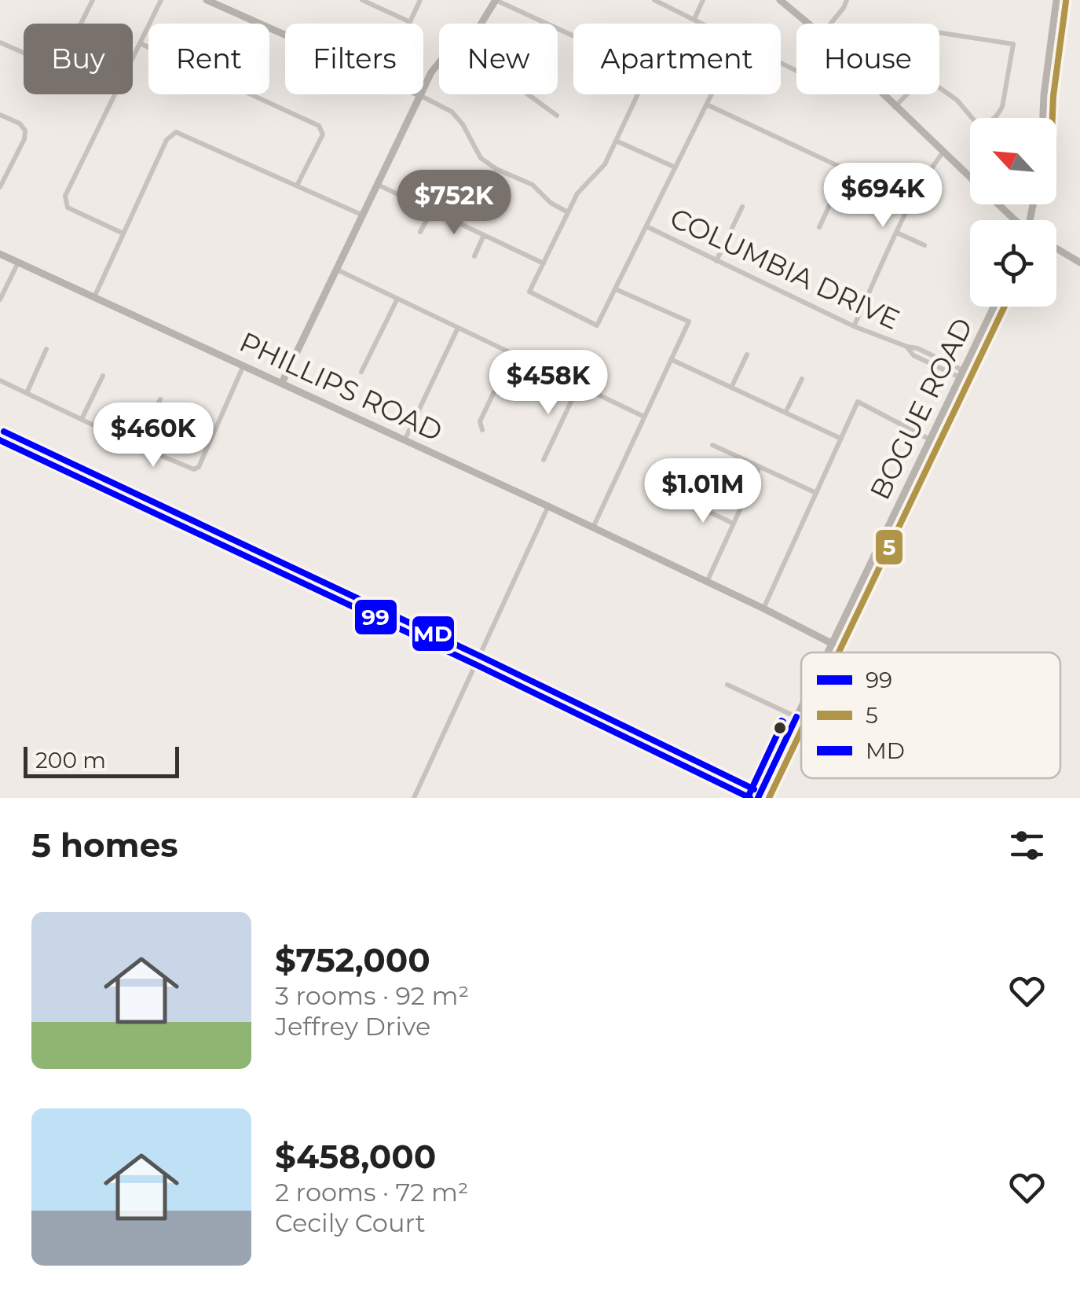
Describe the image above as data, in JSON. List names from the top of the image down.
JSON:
{
  "streets": {
    "street": ["COLUMBIA DRIVE", "PHILLIPS ROAD", "BOGUE ROAD"]
  },
  "crossings": [
    ["COLUMBIA DRIVE", "BOGUE ROAD"],
    ["PHILLIPS ROAD", "BOGUE ROAD"]
  ],
  "lines": ["transit line 5", "transit line MD", "transit line 99"],
  "legend": ["99", "5", "MD"],
  "scale_bar": "200 m",
  "north": "top left",
  "page": {
    "chip": [
      "Buy",
      "Rent",
      "Filters",
      "New",
      "Apartment",
      "House"
    ],
    "price": [
      "$694K",
      "$752K",
      "$458K",
      "$460K",
      "$1.01M"
    ],
    "scale": "200 m",
    "heading": "5 homes",
    "list": [
      {
        "name": "$752,000",
        "note": "3 rooms · 92 m² · Jeffrey Drive"
      },
      {
        "name": "$458,000",
        "note": "2 rooms · 72 m² · Cecily Court"
      }
    ]
  }
}
